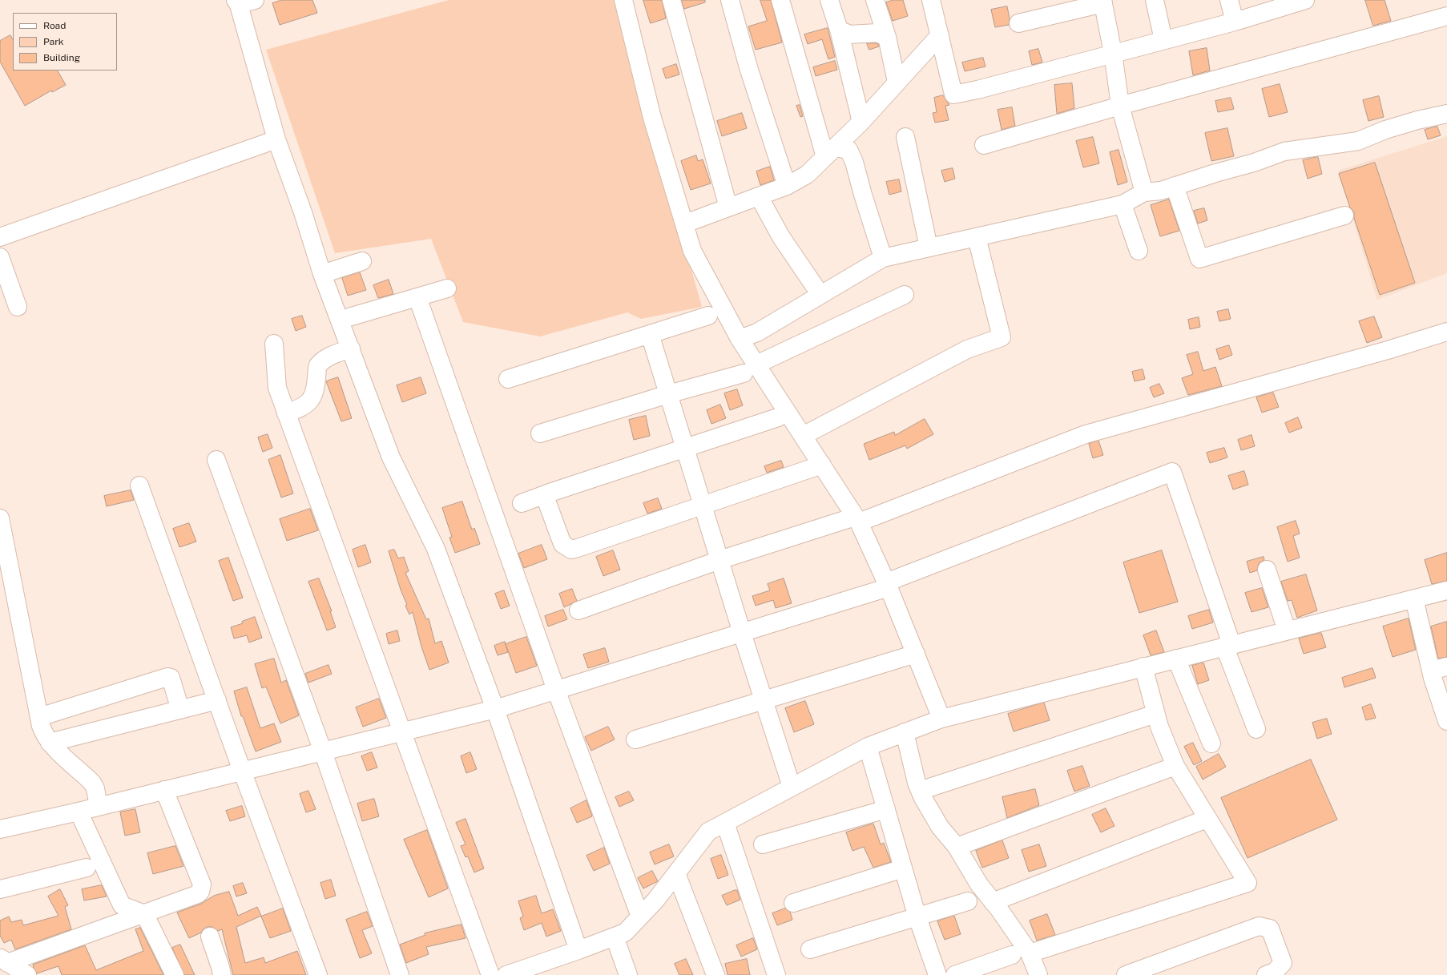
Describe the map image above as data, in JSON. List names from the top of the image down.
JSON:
{
  "legend": ["Road", "Park", "Building"]
}
